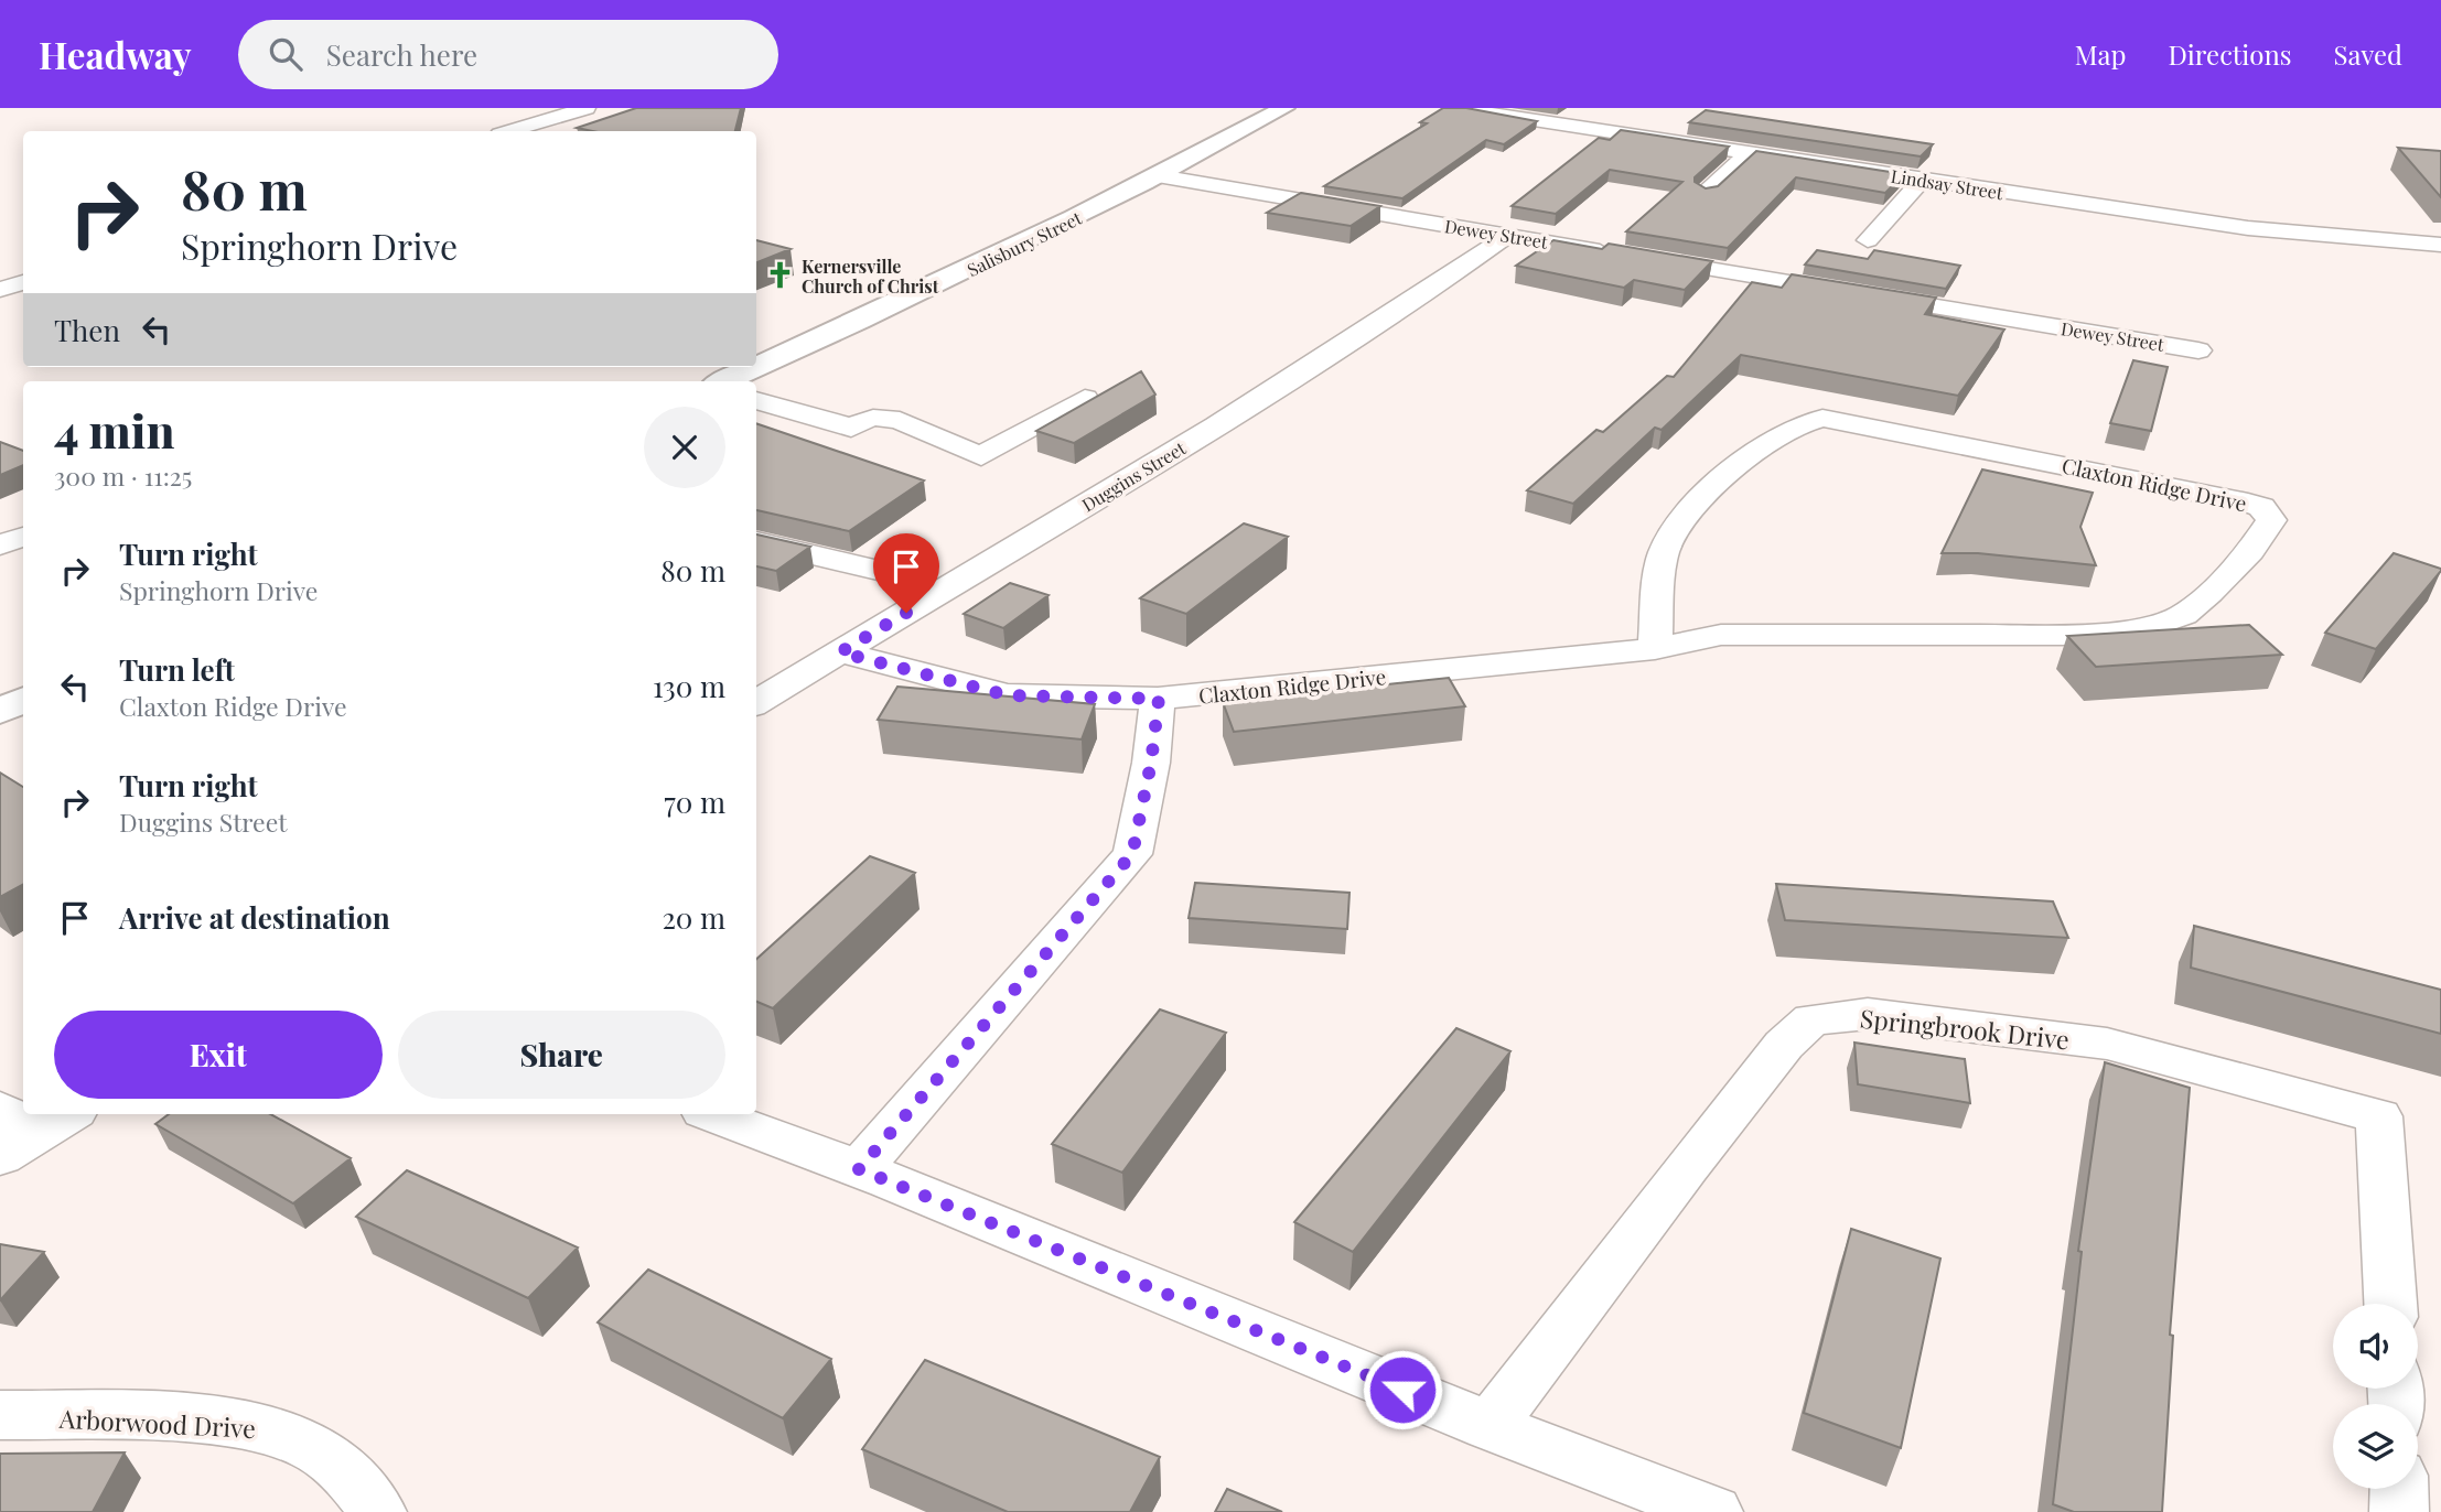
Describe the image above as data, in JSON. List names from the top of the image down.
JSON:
{
  "streets": {
    "main road": ["Salisbury Street"],
    "street": [
      "Lindsay Street",
      "Dewey Street",
      "Duggins Street",
      "Claxton Ridge Drive",
      "Springbrook Drive",
      "Arborwood Drive"
    ]
  },
  "crossings": [
    ["Dewey Street", "Salisbury Street"],
    ["Dewey Street", "Duggins Street"],
    ["Duggins Street", "Claxton Ridge Drive"]
  ],
  "places": {
    "church": ["Kernersville Church of Christ"]
  },
  "page": {
    "header": "Headway",
    "search": "Search here",
    "nav": ["Map", "Directions", "Saved"],
    "turn": ["80 m", "Springhorn Drive"],
    "then": "Then",
    "heading": ["4 min", "300 m · 11:25"],
    "list": [
      {
        "name": "Turn right",
        "note": "Springhorn Drive",
        "value": "80 m"
      },
      {
        "name": "Turn left",
        "note": "Claxton Ridge Drive",
        "value": "130 m"
      },
      {
        "name": "Turn right",
        "note": "Duggins Street",
        "value": "70 m"
      },
      {
        "name": "Arrive at destination",
        "value": "20 m"
      }
    ],
    "buttons": ["Exit", "Share"]
  }
}
